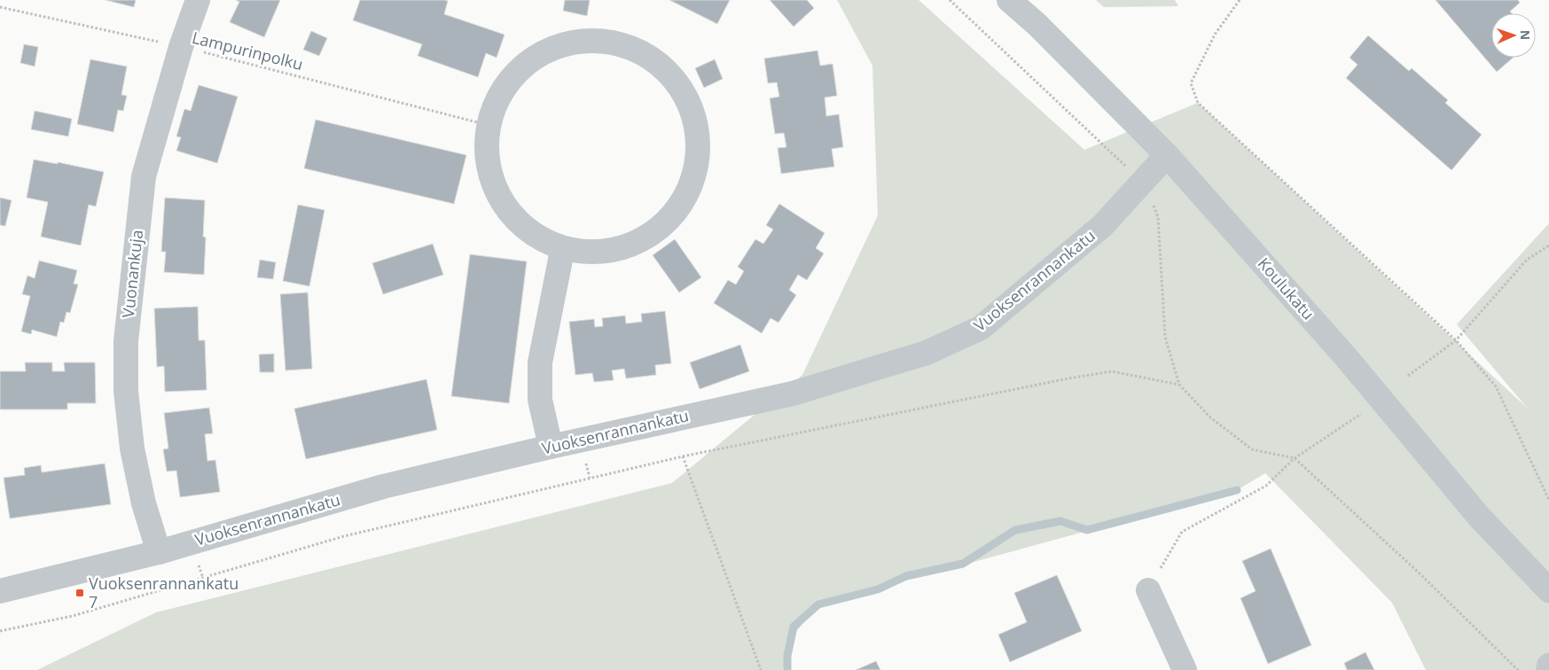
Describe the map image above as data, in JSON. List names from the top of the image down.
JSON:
{
  "streets": {
    "street": ["Vuonankuja", "Vuoksenrannankatu", "Koulukatu"],
    "path": ["Lampurinpolku"]
  },
  "crossings": [
    ["Lampurinpolku", "Vuonankuja"],
    ["Vuonankuja", "Vuoksenrannankatu"],
    ["Vuoksenrannankatu", "Koulukatu"]
  ],
  "places": {
    "transit": ["Vuoksenrannankatu 7"]
  },
  "north": "right"
}
